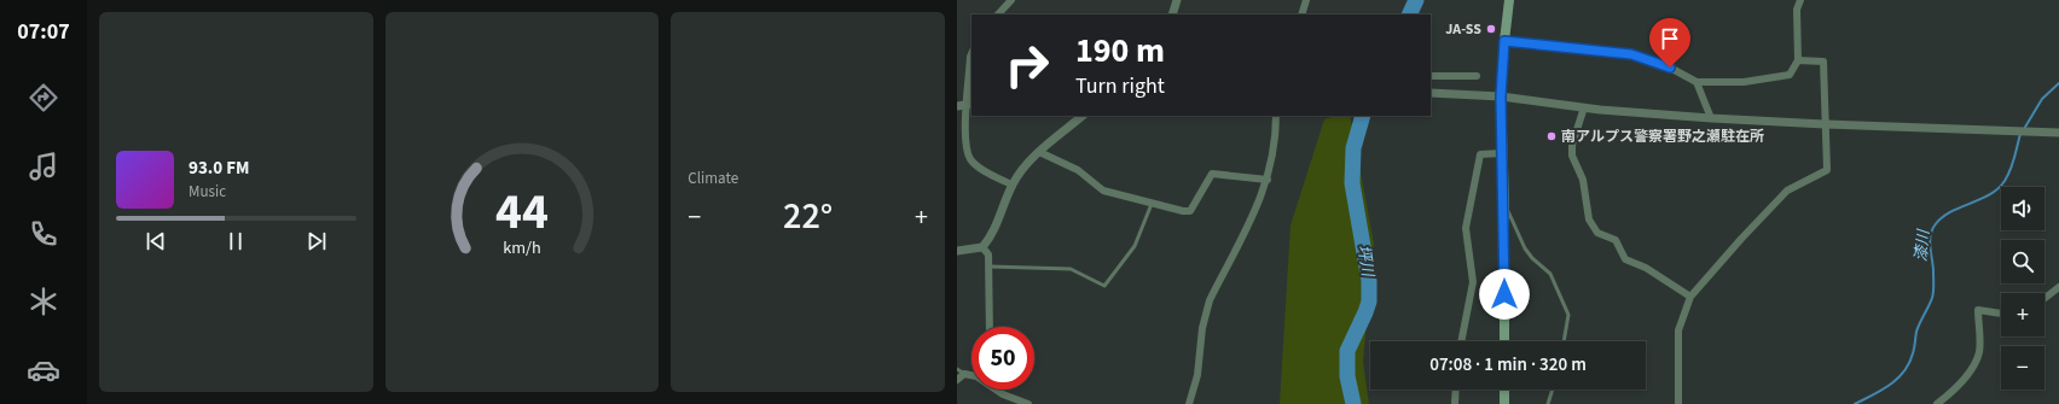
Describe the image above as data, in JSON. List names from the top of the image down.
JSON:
{
  "water": ["漆川", "坪川"],
  "places": ["JA-SS", "南アルプス警察署野之瀬駐在所"],
  "page": {
    "tabs": "07:07",
    "tile": "Climate",
    "turn": ["190 m", "Turn right"],
    "song": ["93.0 FM", "Music"],
    "map_buttons": ["+", "−"],
    "heat": ["−", "22°", "+"],
    "limit": "50",
    "trip": "07:08 · 1 min · 320 m",
    "gauge": ["44", "km/h"]
  }
}
